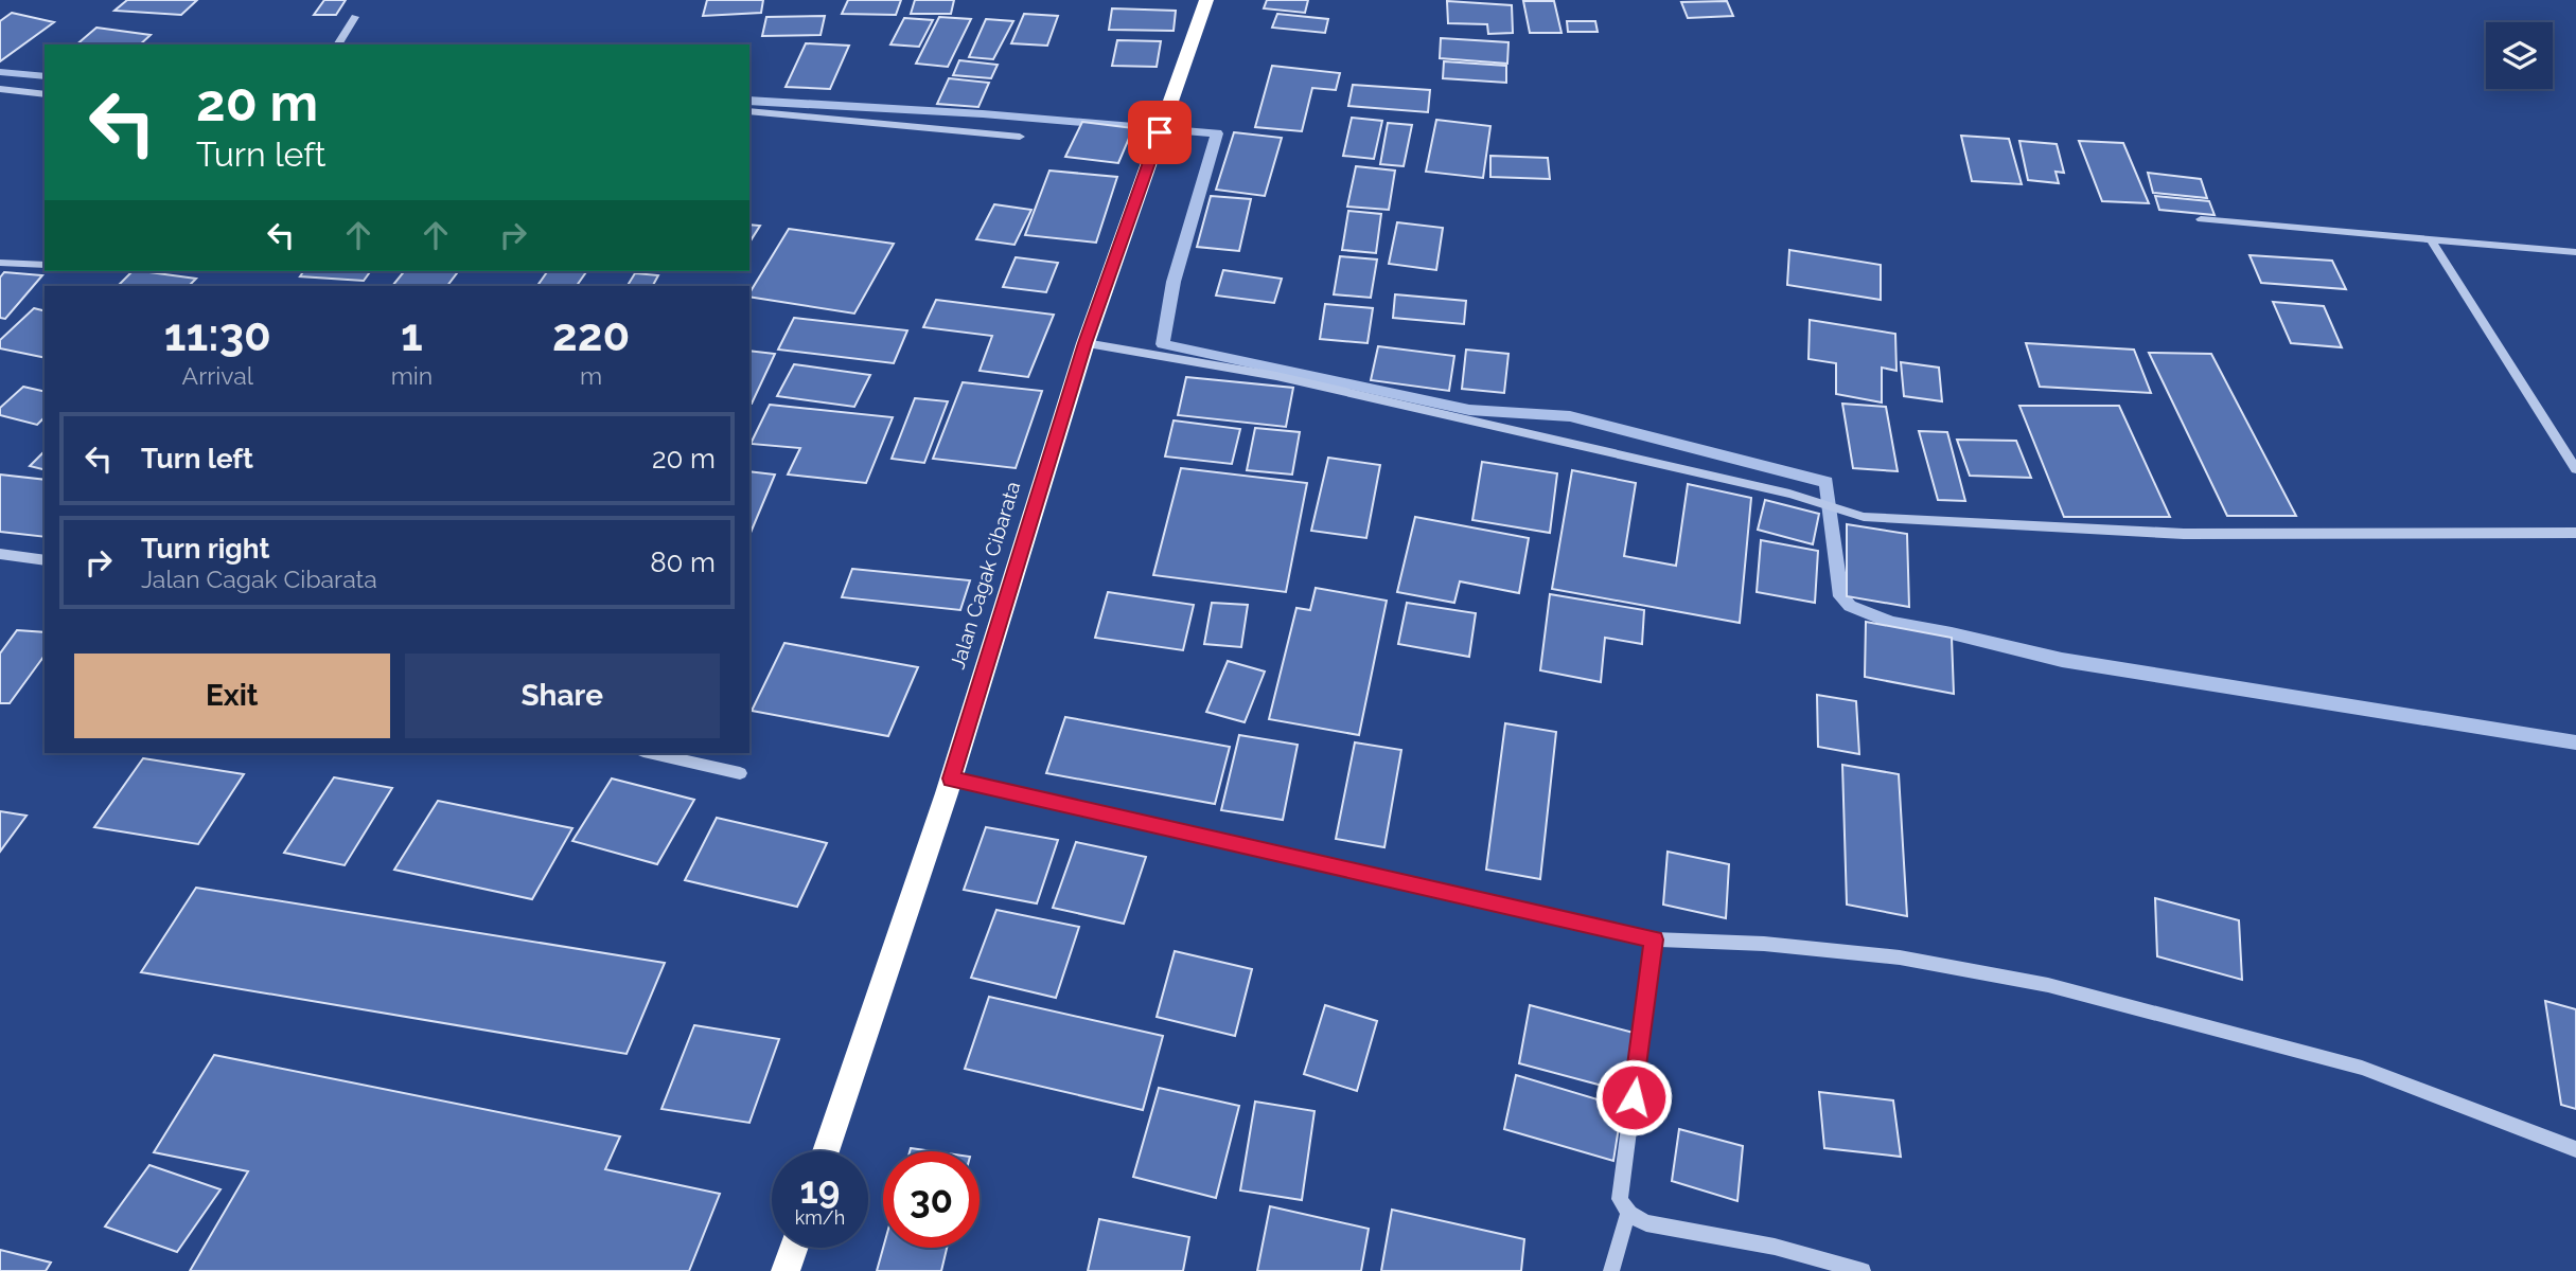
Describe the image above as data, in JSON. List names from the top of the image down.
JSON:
{
  "streets": {
    "highway": ["Jalan Cagak Cibarata"]
  },
  "page": {
    "turn": ["20 m", "Turn left"],
    "eta": [
      "11:30",
      "Arrival",
      "1",
      "min",
      "220",
      "m"
    ],
    "list": [
      {
        "name": "Turn left",
        "value": "20 m"
      },
      {
        "name": "Turn right",
        "note": "Jalan Cagak Cibarata",
        "value": "80 m"
      }
    ],
    "buttons": ["Exit", "Share"],
    "speed": "19 km/h",
    "limit": "30"
  }
}
